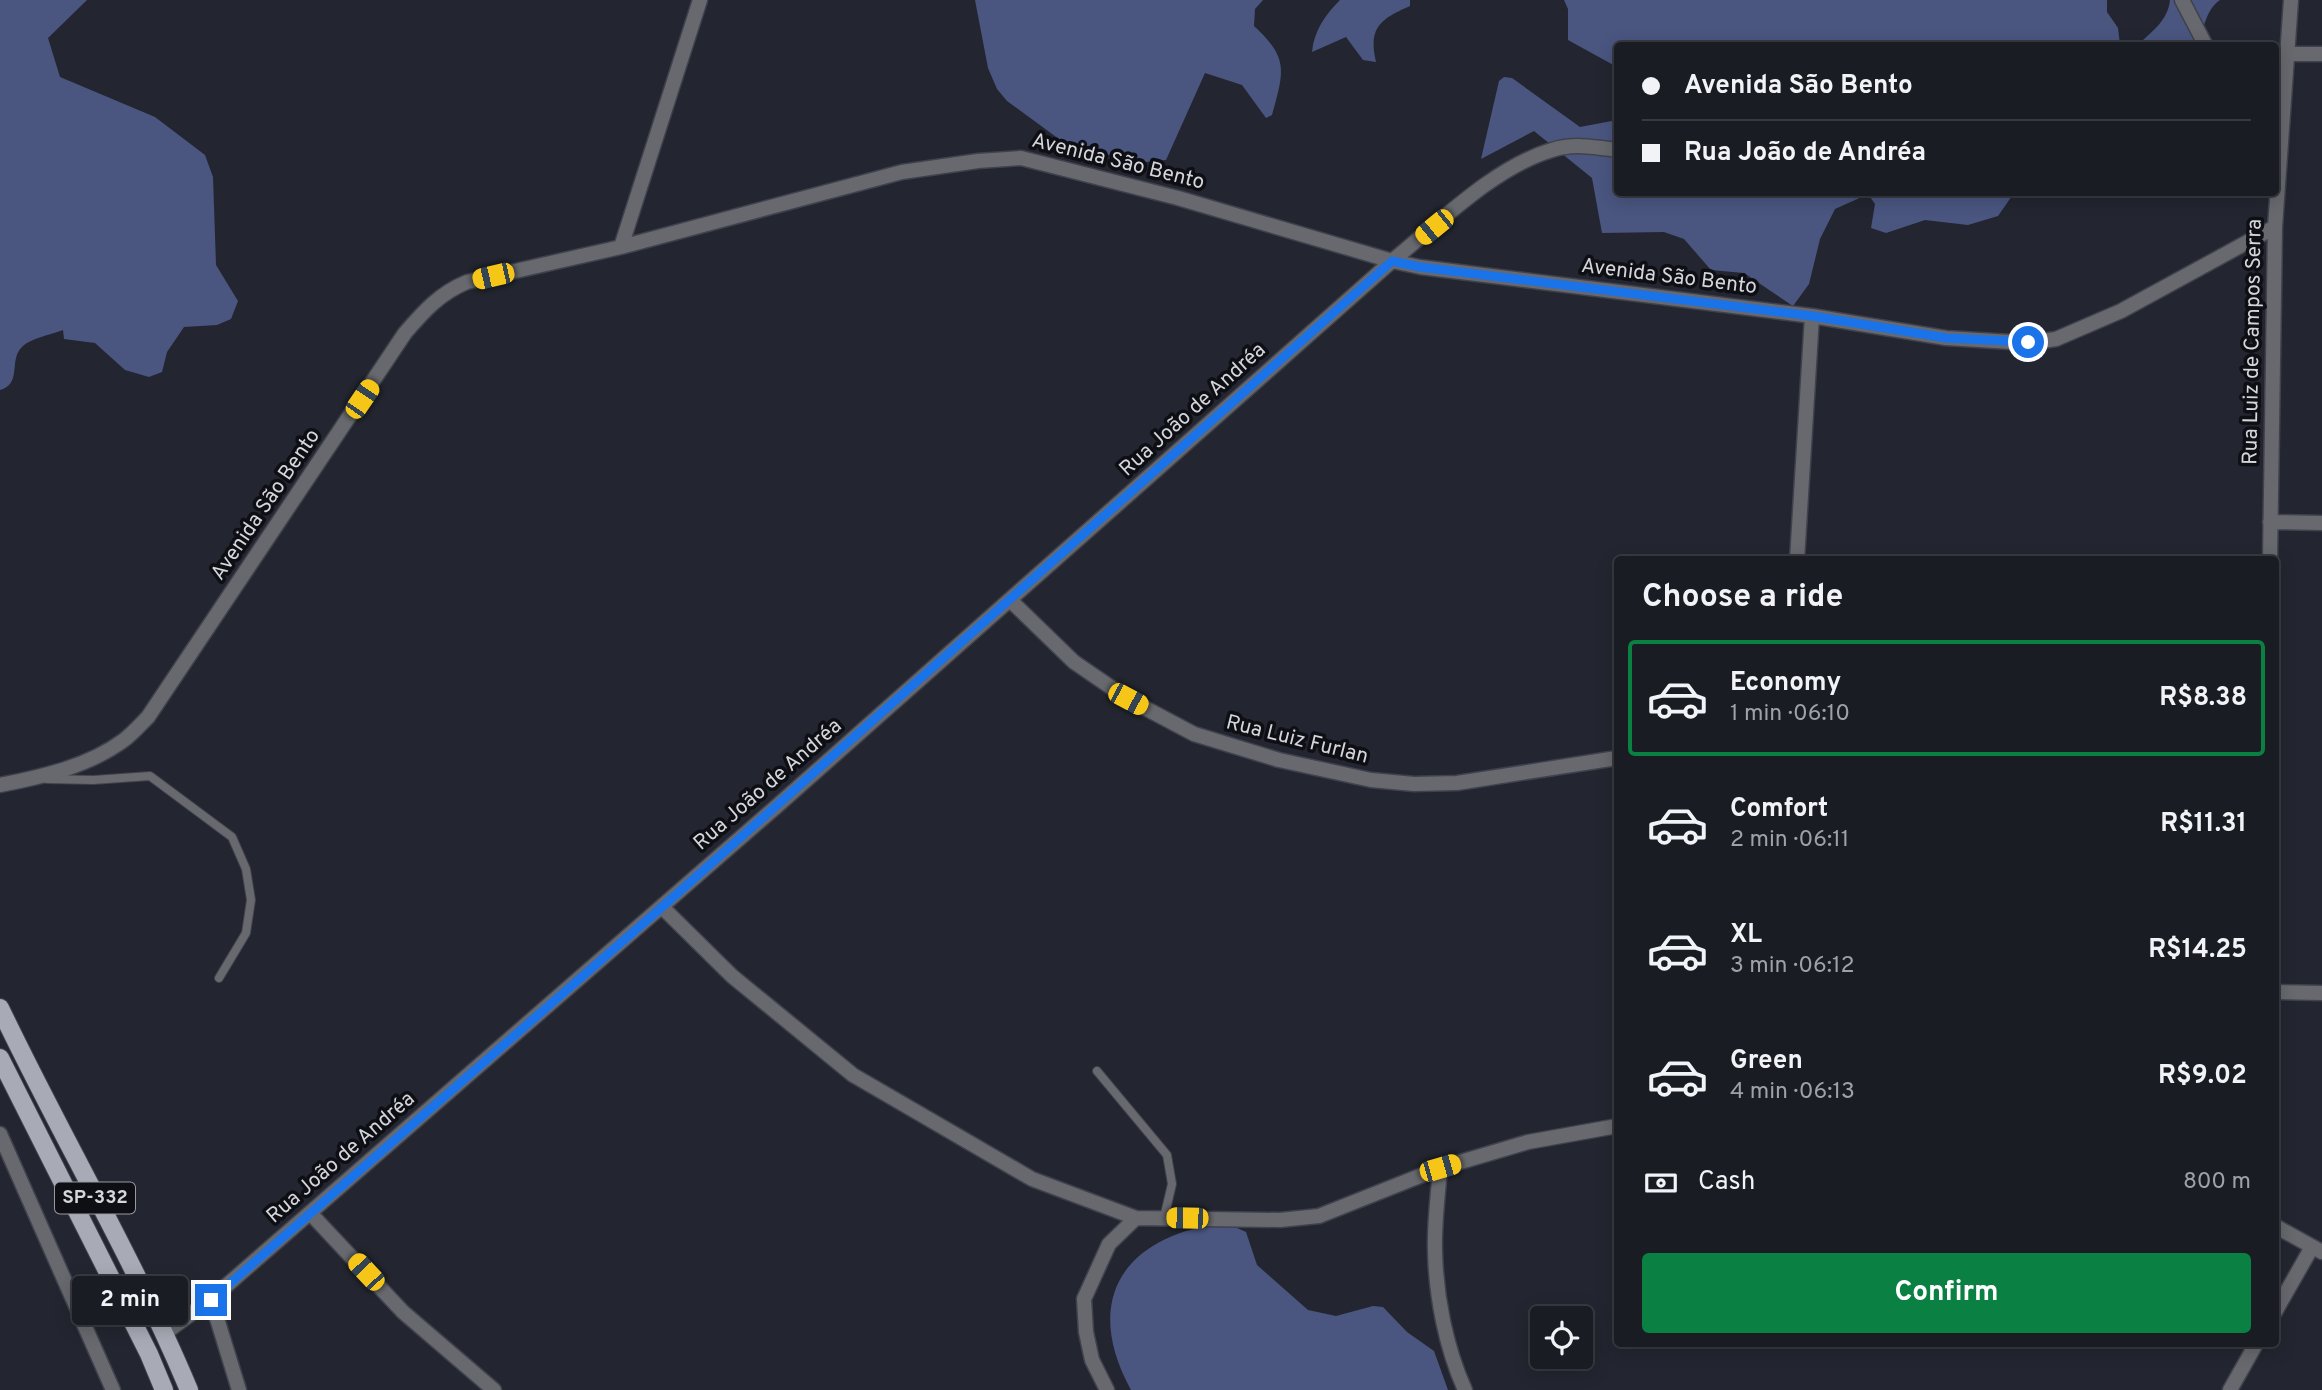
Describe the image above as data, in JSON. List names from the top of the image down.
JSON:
{
  "streets": {
    "main road": ["SP-332"],
    "street": [
      "Avenida São Bento",
      "Rua Luiz de Campos Serra",
      "Rua João de Andréa",
      "Rua Luiz Furlan"
    ]
  },
  "crossings": [
    ["Avenida São Bento", "Rua Luiz de Campos Serra"],
    ["Avenida São Bento", "Rua João de Andréa"],
    ["Rua João de Andréa", "Rua Luiz Furlan"],
    ["Rua João de Andréa", "SP-332"]
  ],
  "page": {
    "banner": ["Avenida São Bento", "Rua João de Andréa"],
    "heading": "Choose a ride",
    "list": [
      {
        "name": "Economy",
        "note": "1 min · 06:10",
        "value": "R$8.38"
      },
      {
        "name": "Comfort",
        "note": "2 min · 06:11",
        "value": "R$11.31"
      },
      {
        "name": "XL",
        "note": "3 min · 06:12",
        "value": "R$14.25"
      },
      {
        "name": "Green",
        "note": "4 min · 06:13",
        "value": "R$9.02"
      }
    ],
    "pay": ["Cash", "800 m"],
    "buttons": "Confirm",
    "bubble": "2 min"
  }
}
